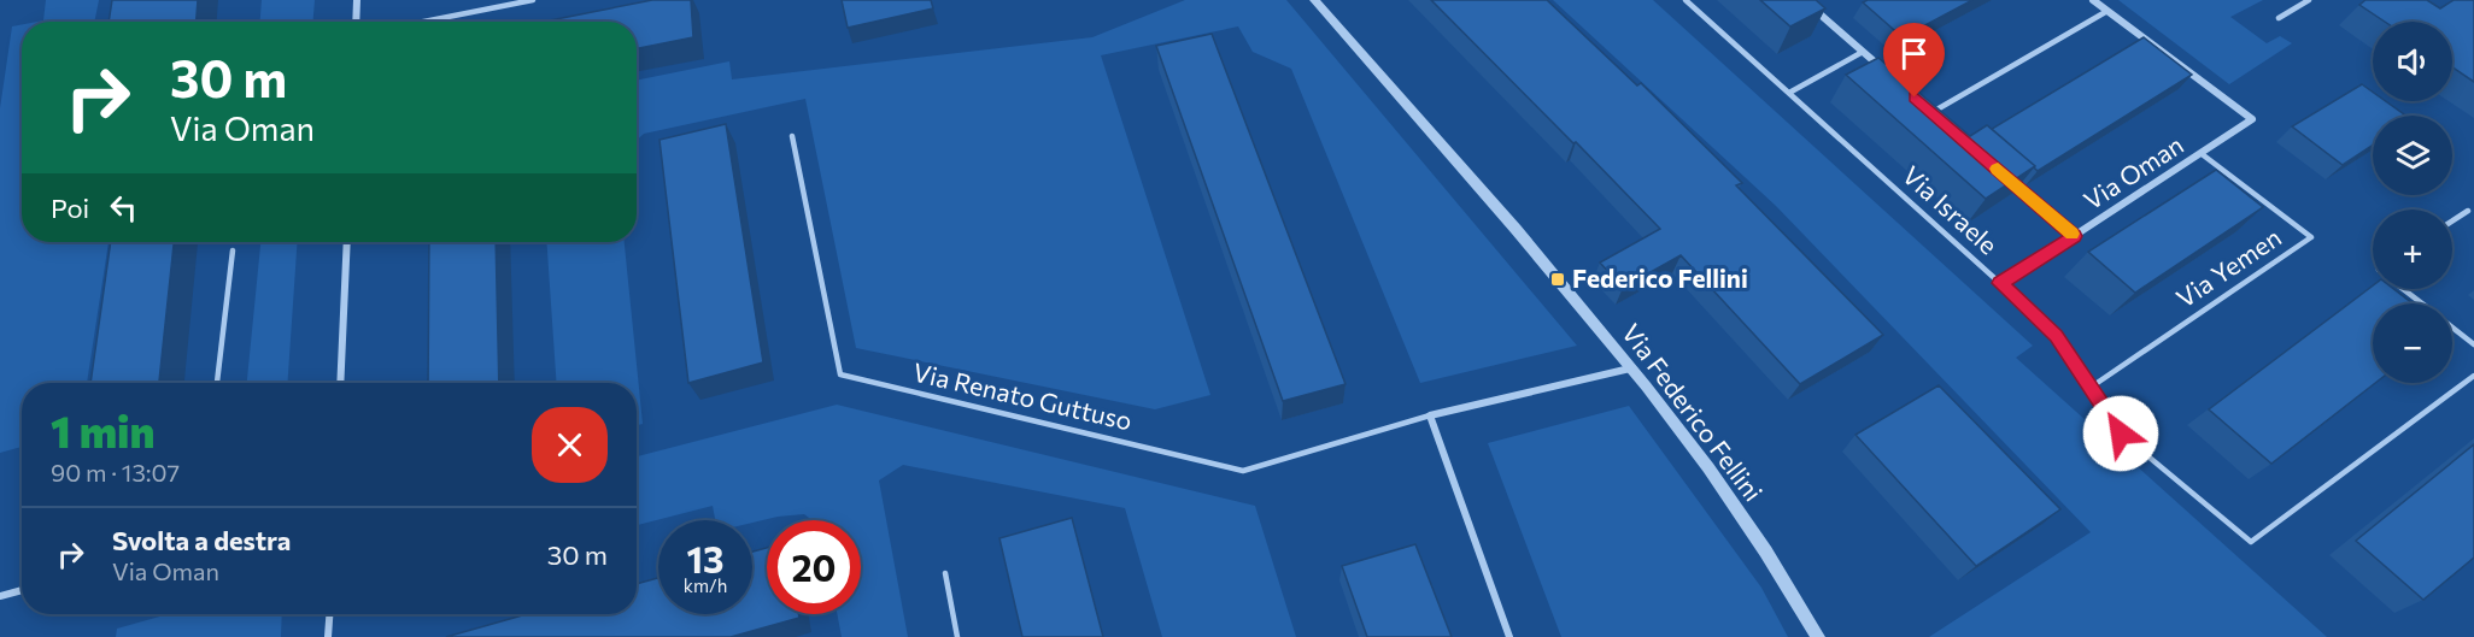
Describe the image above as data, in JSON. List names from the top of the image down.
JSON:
{
  "streets": {
    "street": ["Via Oman", "Via Federico Fellini"],
    "lane": ["Via Israele", "Via Yemen", "Via Renato Guttuso"]
  },
  "crossings": [
    ["Via Oman", "Via Israele"],
    ["Via Oman", "Via Yemen"],
    ["Via Israele", "Via Yemen"]
  ],
  "places": {
    "transit": ["Federico Fellini"]
  },
  "page": {
    "map_buttons": ["+", "−"],
    "turn": ["30 m", "Via Oman"],
    "then": "Poi",
    "heading": ["1 min", "90 m · 13:07"],
    "list": [
      {
        "name": "Svolta a destra",
        "note": "Via Oman",
        "value": "30 m"
      }
    ],
    "speed": "13 km/h",
    "limit": "20"
  }
}
